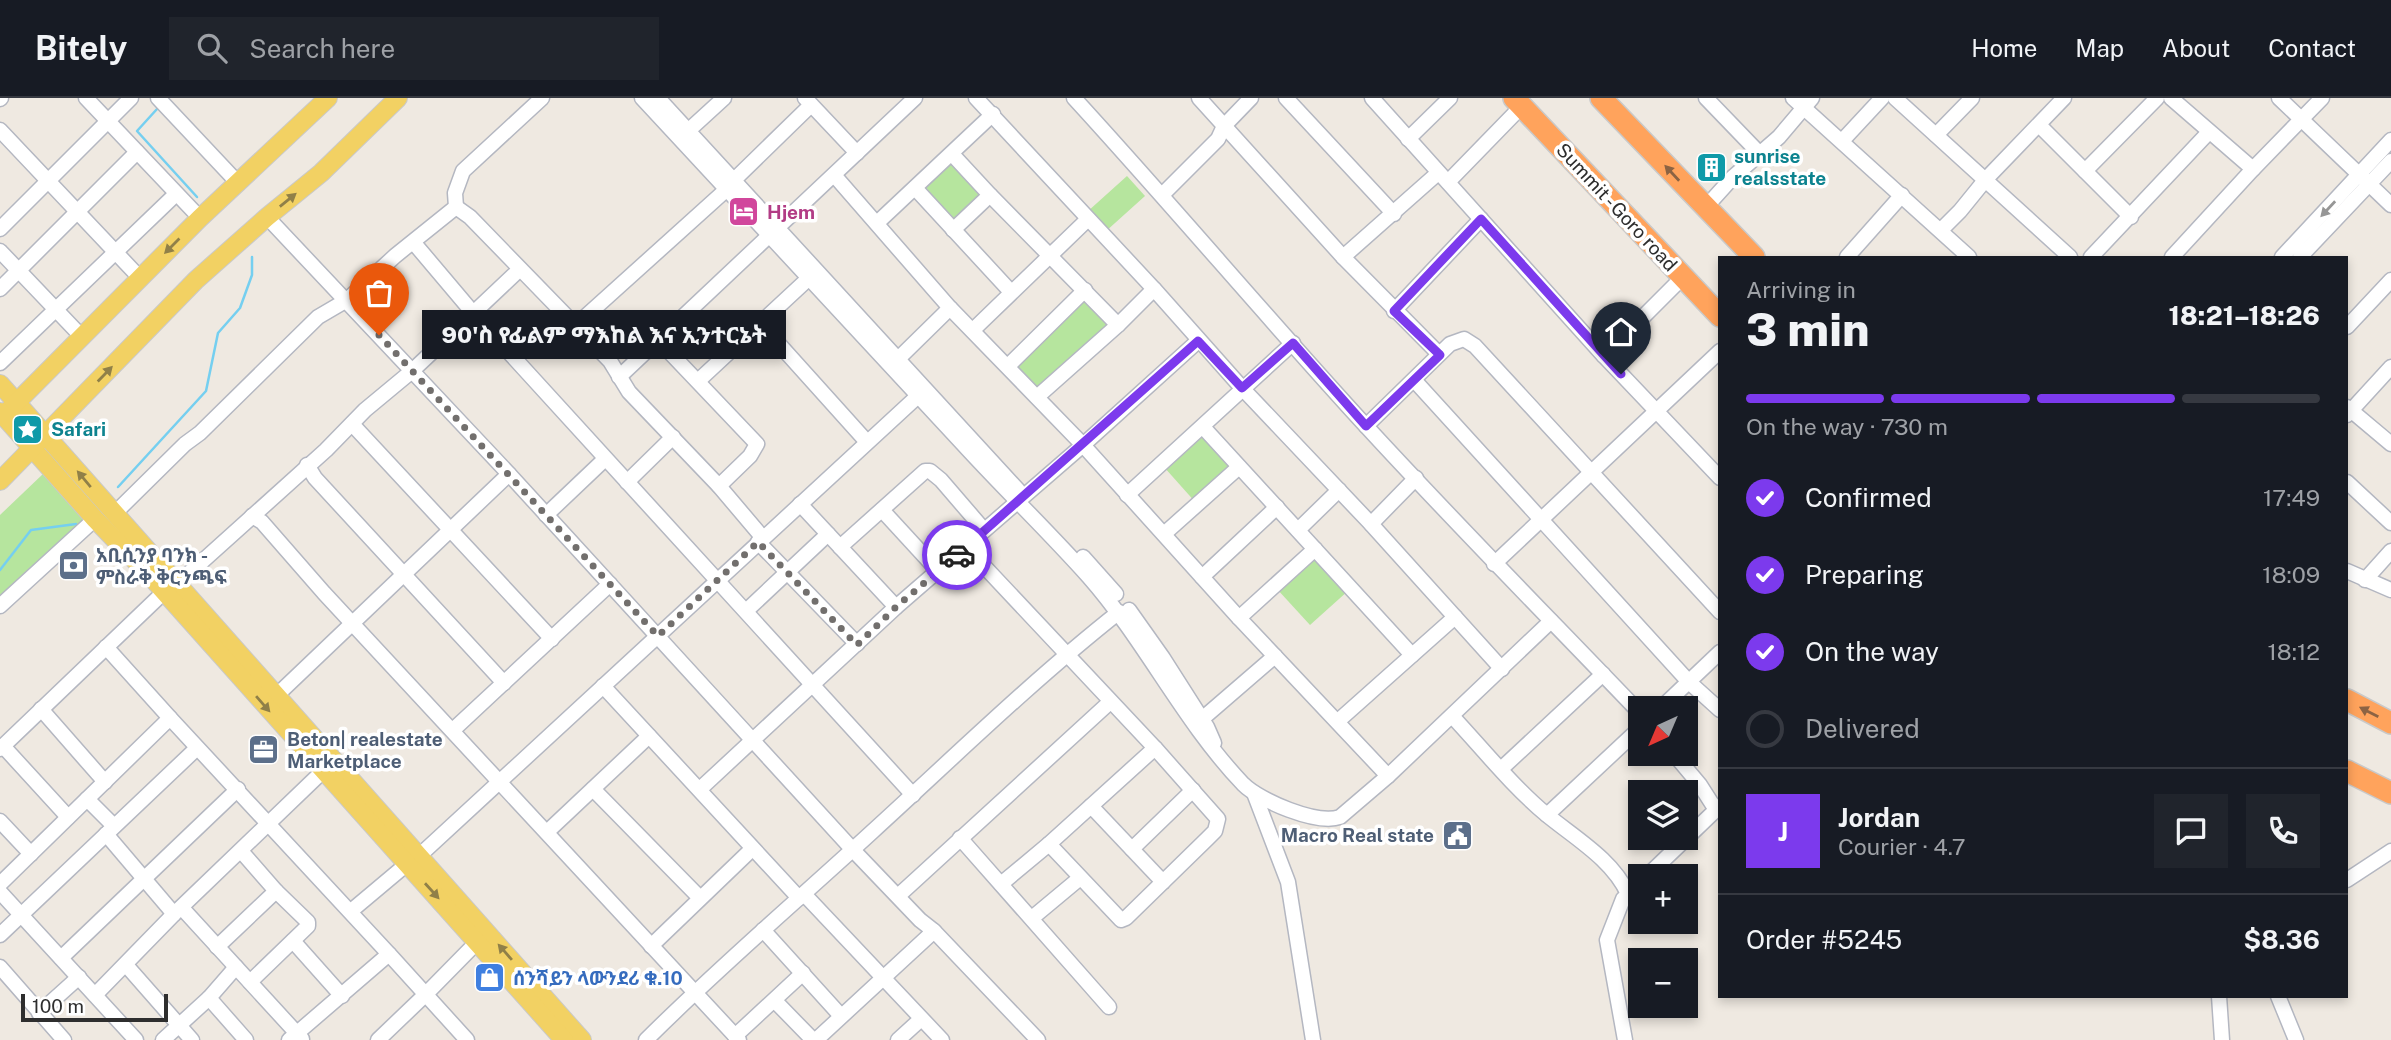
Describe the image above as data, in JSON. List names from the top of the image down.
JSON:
{
  "streets": {
    "highway": ["Summit - Goro road"]
  },
  "places": {
    "building": ["sunrise realsstate"],
    "hotel": ["Hjem"],
    "other": ["90'ስ የፊልም ማእከል እና ኢንተርኔት"],
    "place": ["Safari"],
    "bank": ["አቢሲንያ ባንክ - ምስራቅ ቅርንጫፍ"],
    "office": ["Beton| realestate Marketplace"],
    "public building": ["Macro Real state"],
    "shop": ["ሰንሻይን ላውንደሪ ቁ.10"]
  },
  "scale_bar": "100 m",
  "north": "bottom left",
  "page": {
    "header": "Bitely",
    "search": "Search here",
    "nav": [
      "Home",
      "Map",
      "About",
      "Contact"
    ],
    "heading": ["3 min", "Arriving in", "18:21–18:26"],
    "panel": [
      "Jordan",
      "Courier · 4.7",
      "Order #5245",
      "$8.36"
    ],
    "bubble": "90'ስ የፊልም ማእከል እና ኢንተርኔት",
    "bar": "On the way · 730 m",
    "list": [
      ["Confirmed", "17:49"],
      ["Preparing", "18:09"],
      ["On the way", "18:12"],
      "Delivered"
    ],
    "map_buttons": ["+", "−"],
    "round": "J",
    "scale": "100 m"
  }
}
